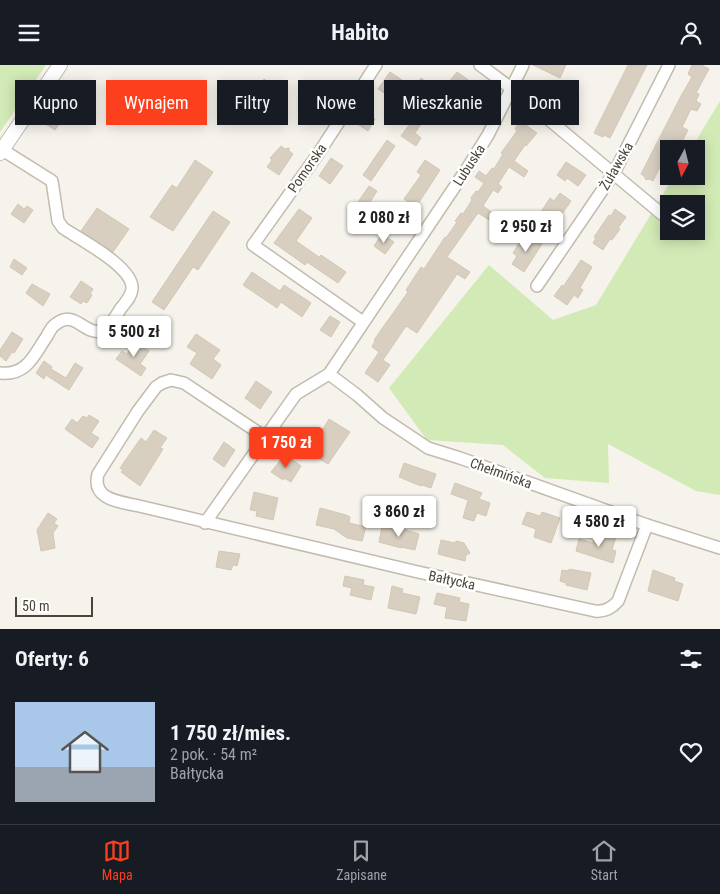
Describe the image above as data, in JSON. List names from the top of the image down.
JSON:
{
  "streets": {
    "street": [
      "Lubuska",
      "Żuławska",
      "Pomorska",
      "Chełmińska",
      "Bałtycka"
    ]
  },
  "crossings": [
    ["Lubuska", "Pomorska"],
    ["Lubuska", "Chełmińska"],
    ["Chełmińska", "Bałtycka"]
  ],
  "scale_bar": "50 m",
  "north": "bottom",
  "page": {
    "header": "Habito",
    "chip": [
      "Kupno",
      "Wynajem",
      "Filtry",
      "Nowe",
      "Mieszkanie",
      "Dom"
    ],
    "price": [
      "2 080 zł",
      "2 950 zł",
      "5 500 zł",
      "1 750 zł",
      "3 860 zł",
      "4 580 zł"
    ],
    "scale": "50 m",
    "heading": "Oferty: 6",
    "list": [
      {
        "name": "1 750 zł/mies.",
        "note": "2 pok. · 54 m² · Bałtycka"
      }
    ],
    "tabs": ["Mapa", "Zapisane", "Start"]
  }
}
